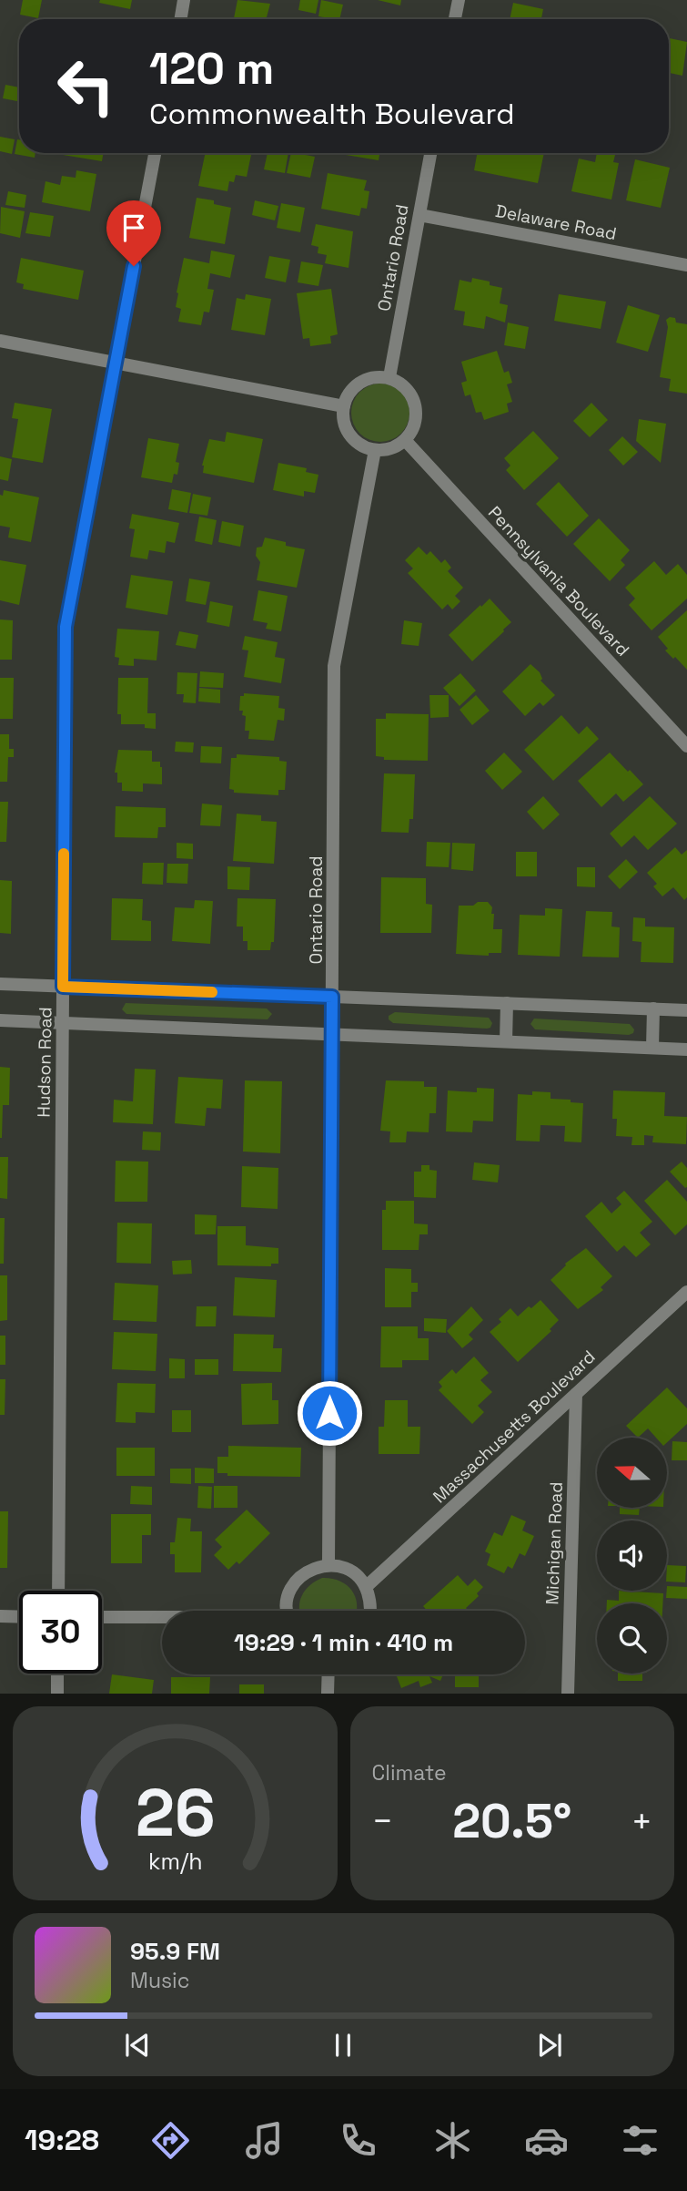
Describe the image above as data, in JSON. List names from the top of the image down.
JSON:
{
  "streets": {
    "street": [
      "Delaware Road",
      "Ontario Road",
      "Pennsylvania Boulevard",
      "Hudson Road",
      "Massachusetts Boulevard",
      "Michigan Road"
    ]
  },
  "crossings": [
    ["Delaware Road", "Ontario Road"],
    ["Ontario Road", "Pennsylvania Boulevard"],
    ["Massachusetts Boulevard", "Michigan Road"]
  ],
  "north": "left",
  "page": {
    "turn": ["120 m", "Commonwealth Boulevard"],
    "limit": "30",
    "trip": "19:29 · 1 min · 410 m",
    "tile": "Climate",
    "heat": ["−", "20.5°", "+"],
    "song": ["95.9 FM", "Music"],
    "tabs": "19:28",
    "gauge": ["26", "km/h"]
  }
}
